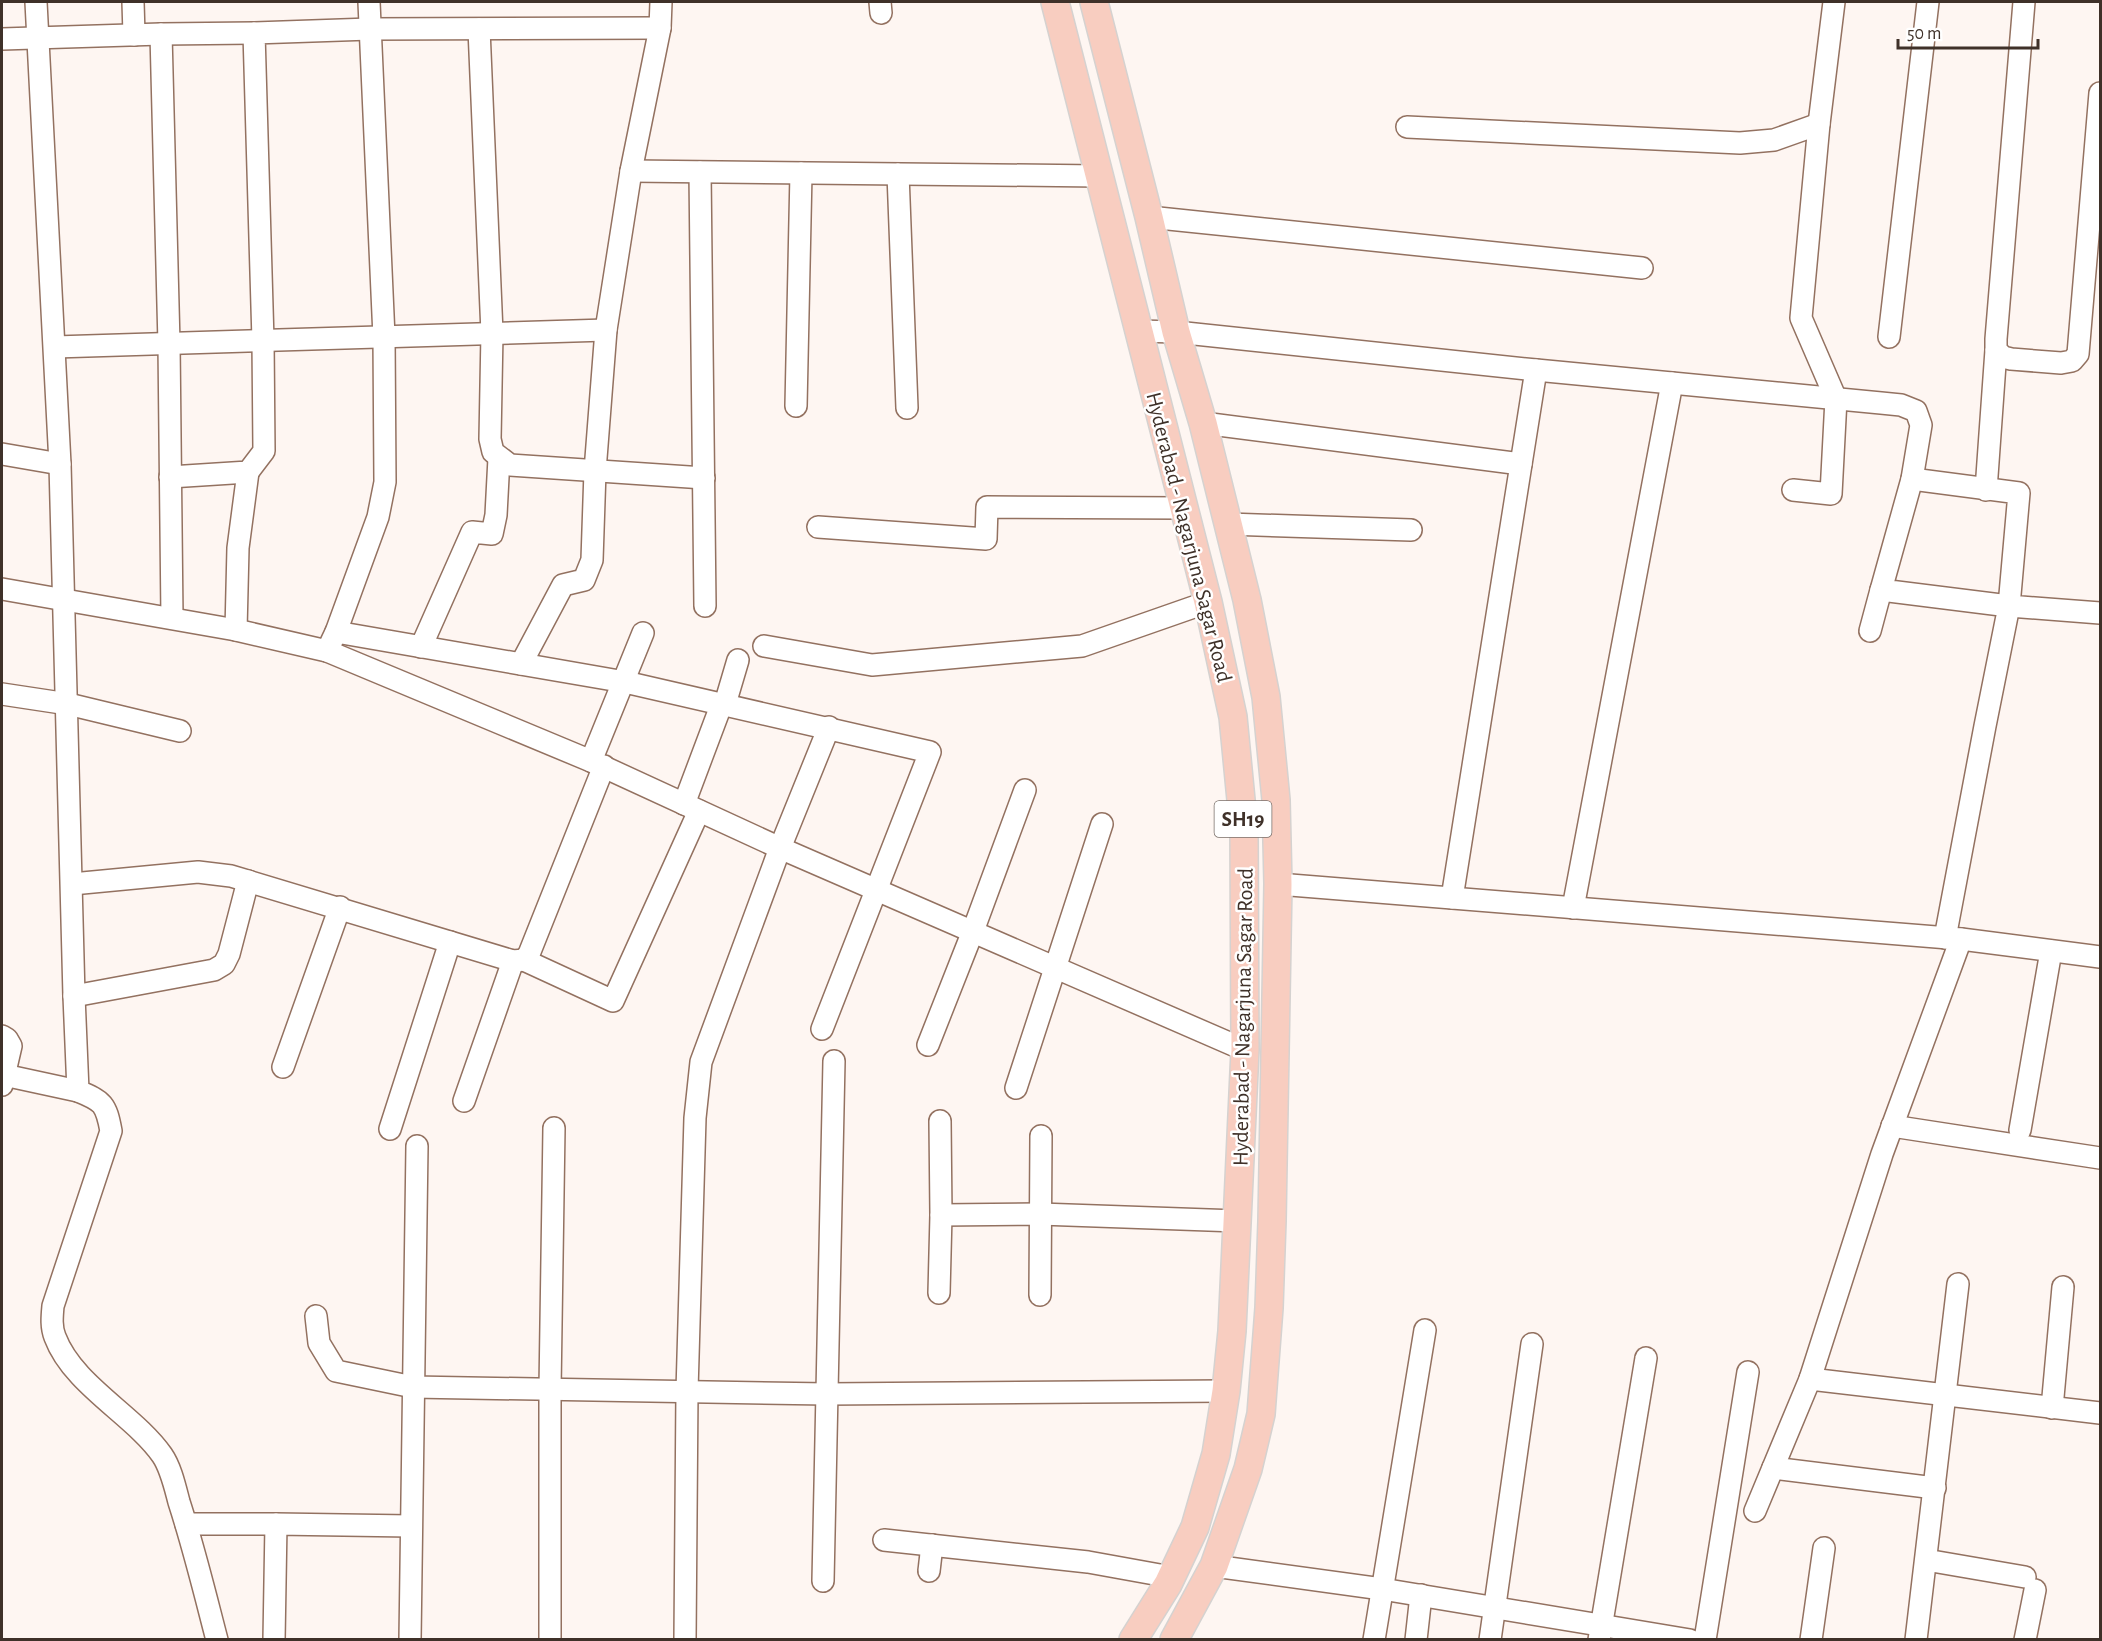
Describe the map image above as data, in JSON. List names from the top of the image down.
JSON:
{
  "streets": {
    "main road": ["Hyderabad - Nagarjuna Sagar Road", "SH19"]
  },
  "scale_bar": "50 m"
}
